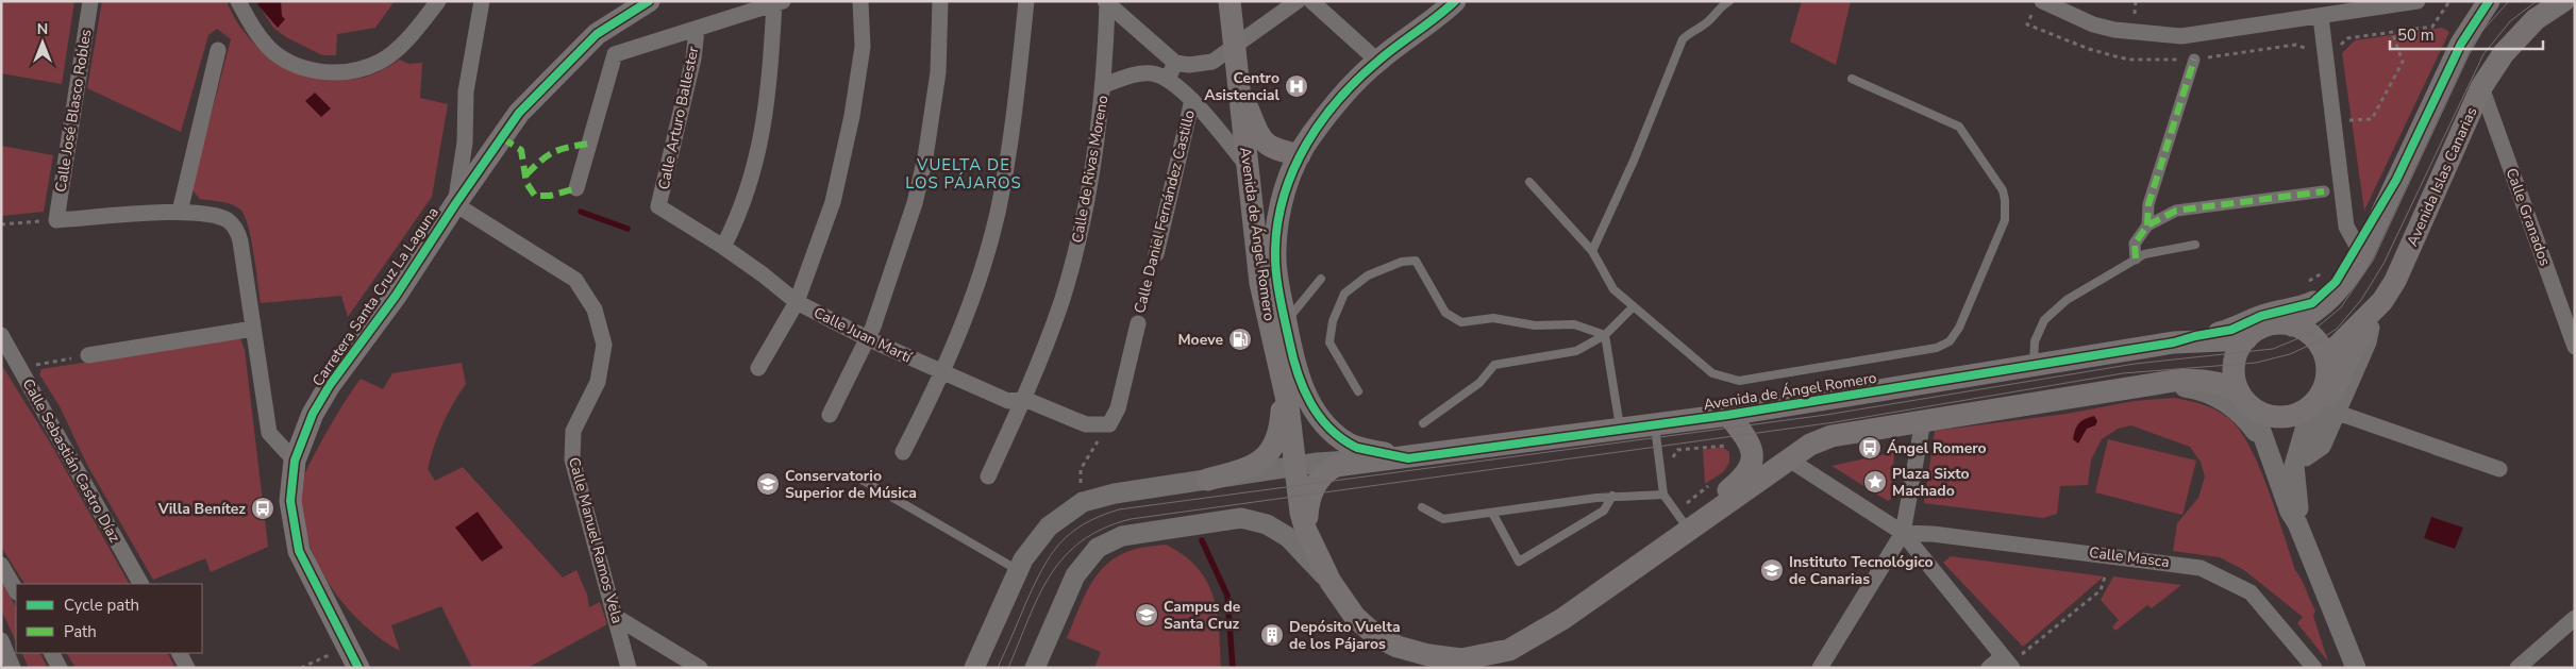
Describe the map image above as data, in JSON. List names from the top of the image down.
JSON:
{
  "streets": {
    "main road": ["Avenida Islas Canarias", "Avenida de Ángel Romero", "Carretera Santa Cruz La Laguna"],
    "street": [
      "Calle José Blasco Robles",
      "Calle Arturo Ballester",
      "Calle de Rivas Moreno",
      "Calle Daniel Fernández Castillo",
      "Calle Granados",
      "Calle Juan Martí",
      "Calle Sebastián Castro Díaz",
      "Calle Manuel Ramos Vela",
      "Calle Masca"
    ]
  },
  "crossings": [
    ["Calle Arturo Ballester", "Calle Juan Martí"],
    ["Calle de Rivas Moreno", "Calle Juan Martí"],
    ["Avenida Islas Canarias", "Calle Granados"],
    ["Avenida Islas Canarias", "Avenida de Ángel Romero"],
    ["Carretera Santa Cruz La Laguna", "Calle Manuel Ramos Vela"]
  ],
  "districts": ["VUELTA DE LOS PÁJAROS"],
  "places": {
    "hospital": ["Centro Asistencial"],
    "fuel station": ["Moeve"],
    "bus stop": ["Ángel Romero", "Villa Benítez"],
    "place": ["Plaza Sixto Machado"],
    "school or university": ["Conservatorio Superior de Música", "Instituto Tecnológico de Canarias", "Campus de Santa Cruz"],
    "building": ["Depósito Vuelta de los Pájaros"]
  },
  "legend": ["Cycle path", "Path"],
  "scale_bar": "50 m",
  "north": "top"
}
